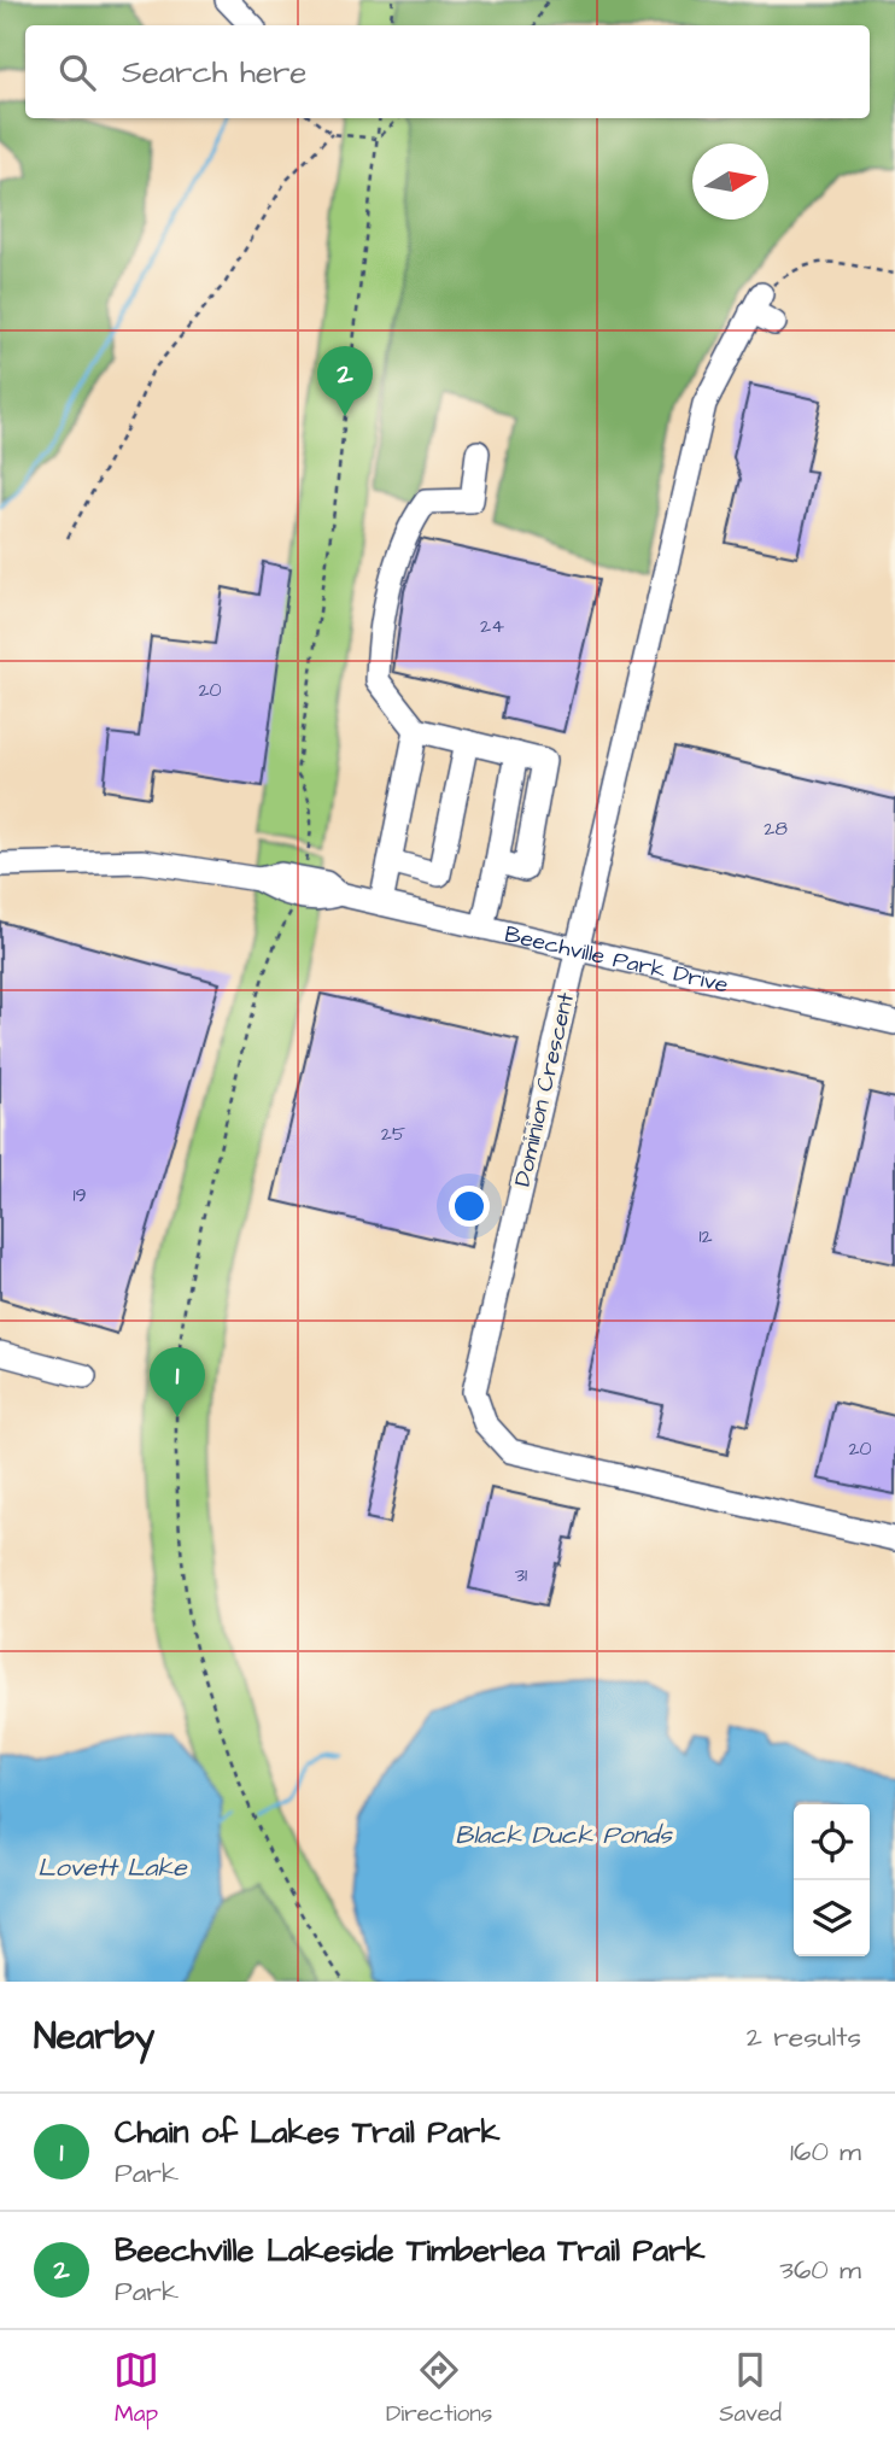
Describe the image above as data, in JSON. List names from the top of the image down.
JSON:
{
  "streets": {
    "street": ["Beechville Park Drive", "Dominion Crescent"]
  },
  "crossings": [
    ["Beechville Park Drive", "Dominion Crescent"]
  ],
  "water": ["Black Duck Ponds", "Lovett Lake"],
  "house_numbers": [
    "24",
    "20",
    "28",
    "25",
    "19",
    "12",
    "20",
    "31"
  ],
  "north": "right",
  "page": {
    "search": "Search here",
    "pins": ["2", "1"],
    "heading": ["Nearby", "2 results"],
    "list": [
      {
        "mark": "1",
        "name": "Chain of Lakes Trail Park",
        "note": "Park",
        "value": "160 m"
      },
      {
        "mark": "2",
        "name": "Beechville Lakeside Timberlea Trail Park",
        "note": "Park",
        "value": "360 m"
      }
    ],
    "nav": ["Map", "Directions", "Saved"]
  }
}
